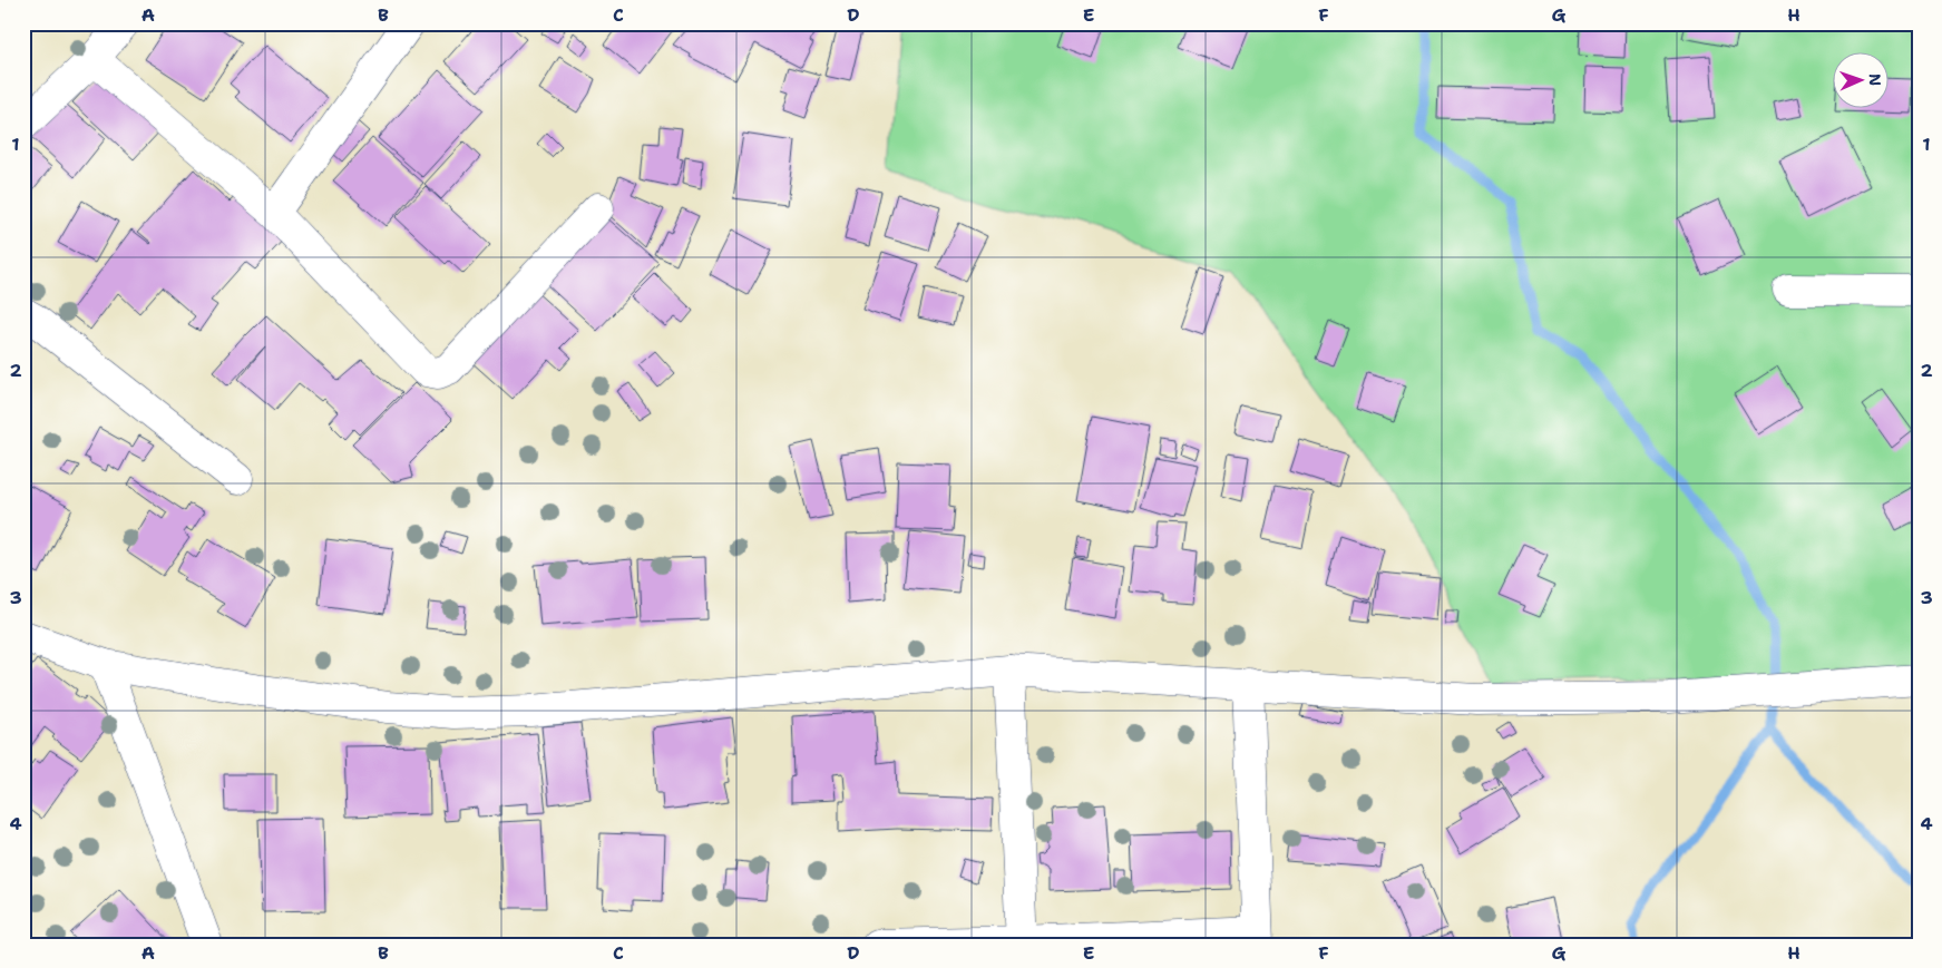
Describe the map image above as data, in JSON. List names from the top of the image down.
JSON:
{
  "north": "right",
  "grid": {
    "columns": [
      "A",
      "B",
      "C",
      "D",
      "E",
      "F",
      "G",
      "H"
    ],
    "rows": [
      "1",
      "2",
      "3",
      "4"
    ]
  }
}
